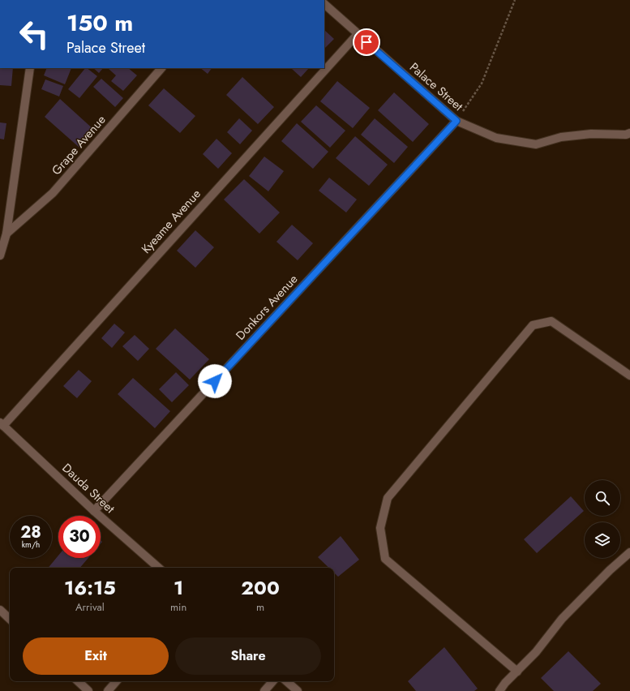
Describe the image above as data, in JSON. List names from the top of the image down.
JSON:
{
  "streets": {
    "street": [
      "Palace Street",
      "Grape Avenue",
      "Kyeame Avenue",
      "Donkors Avenue",
      "Dauda Street"
    ]
  },
  "crossings": [
    ["Palace Street", "Kyeame Avenue"],
    ["Palace Street", "Donkors Avenue"],
    ["Kyeame Avenue", "Dauda Street"],
    ["Donkors Avenue", "Dauda Street"]
  ],
  "page": {
    "turn": ["150 m", "Palace Street"],
    "speed": "28 km/h",
    "limit": "30",
    "eta": [
      "16:15",
      "Arrival",
      "1",
      "min",
      "200",
      "m"
    ],
    "buttons": ["Exit", "Share"]
  }
}
